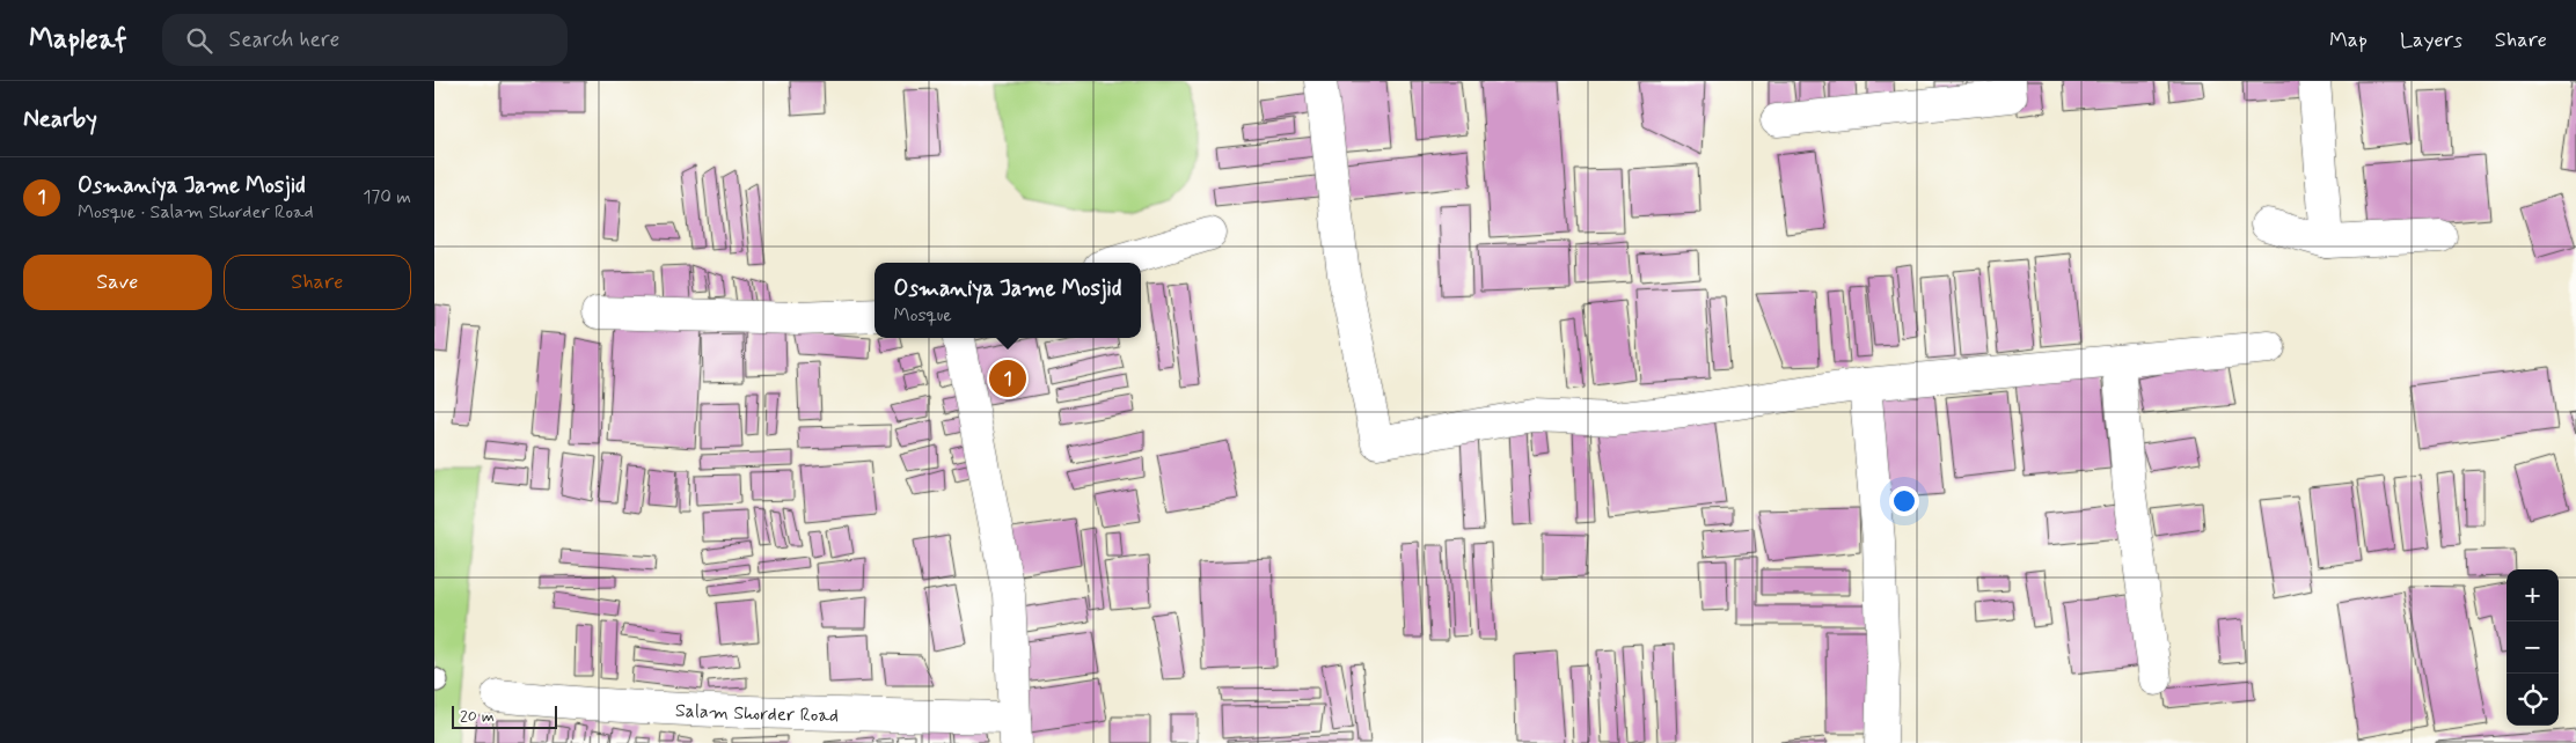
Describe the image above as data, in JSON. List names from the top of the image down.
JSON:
{
  "streets": {
    "street": ["Salam Shorder Road"]
  },
  "scale_bar": "20 m",
  "page": {
    "header": "Mapleaf",
    "search": "Search here",
    "nav": ["Map", "Layers", "Share"],
    "heading": "Nearby",
    "list": [
      {
        "mark": "1",
        "name": "Osmaniya Jame Mosjid",
        "note": "Mosque · Salam Shorder Road",
        "value": "170 m"
      }
    ],
    "buttons": ["Save", "Share"],
    "popup": ["Osmaniya Jame Mosjid", "Mosque"],
    "pins": "1",
    "map_buttons": ["+", "−"],
    "scale": "20 m"
  }
}
